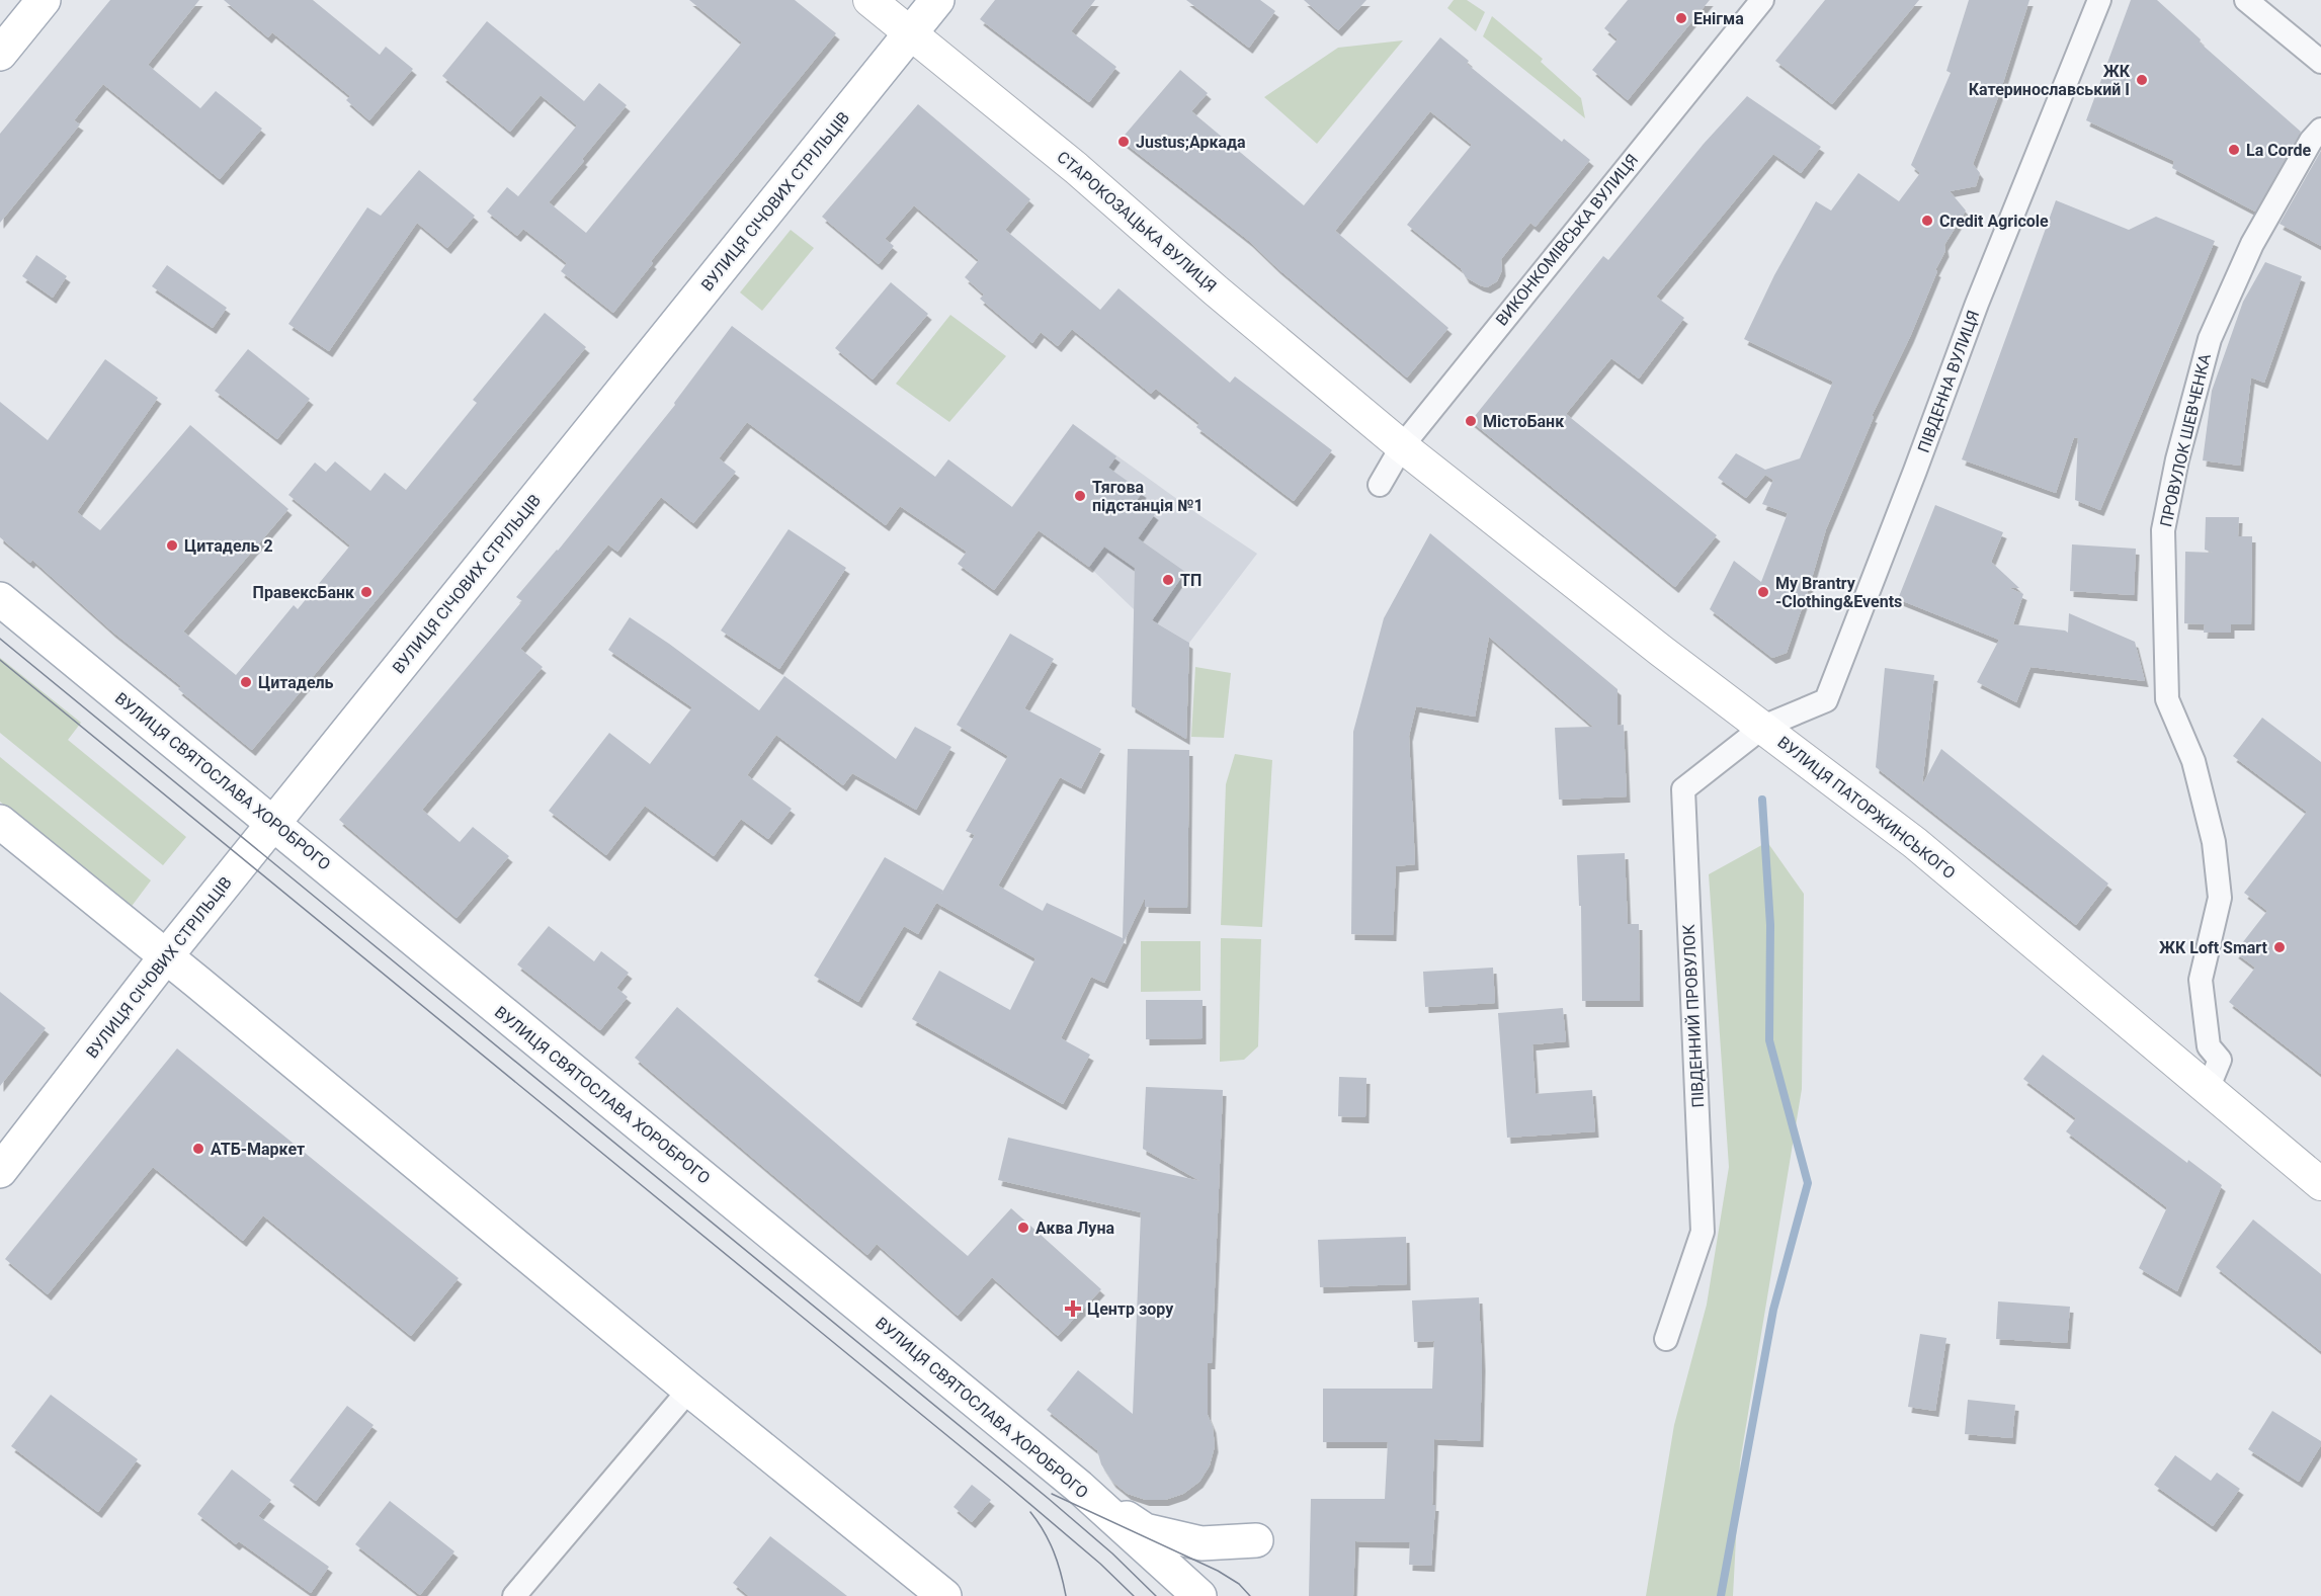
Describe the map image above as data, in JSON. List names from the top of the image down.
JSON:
{
  "streets": {
    "main road": ["ВУЛИЦЯ СІЧОВИХ СТРІЛЬЦІВ", "ВУЛИЦЯ СВЯТОСЛАВА ХОРОБРОГО"],
    "street": [
      "СТАРОКОЗАЦЬКА ВУЛИЦЯ",
      "ВИКОНКОМІВСЬКА ВУЛИЦЯ",
      "ПІВДЕННА ВУЛИЦЯ",
      "ПРОВУЛОК ШЕВЧЕНКА",
      "ВУЛИЦЯ ПАТОРЖИНСЬКОГО",
      "ПІВДЕННИЙ ПРОВУЛОК"
    ]
  },
  "crossings": [
    ["ВУЛИЦЯ СІЧОВИХ СТРІЛЬЦІВ", "СТАРОКОЗАЦЬКА ВУЛИЦЯ"],
    ["ВУЛИЦЯ СІЧОВИХ СТРІЛЬЦІВ", "ВУЛИЦЯ СВЯТОСЛАВА ХОРОБРОГО"],
    ["СТАРОКОЗАЦЬКА ВУЛИЦЯ", "ВИКОНКОМІВСЬКА ВУЛИЦЯ"],
    ["СТАРОКОЗАЦЬКА ВУЛИЦЯ", "ВУЛИЦЯ ПАТОРЖИНСЬКОГО"],
    ["ВИКОНКОМІВСЬКА ВУЛИЦЯ", "ВУЛИЦЯ ПАТОРЖИНСЬКОГО"],
    ["ПІВДЕННА ВУЛИЦЯ", "ВУЛИЦЯ ПАТОРЖИНСЬКОГО"],
    ["ПІВДЕННА ВУЛИЦЯ", "ПІВДЕННИЙ ПРОВУЛОК"],
    ["ПРОВУЛОК ШЕВЧЕНКА", "ВУЛИЦЯ ПАТОРЖИНСЬКОГО"],
    ["ВУЛИЦЯ ПАТОРЖИНСЬКОГО", "ПІВДЕННИЙ ПРОВУЛОК"]
  ],
  "places": {
    "other": [
      "Енігма",
      "ЖК Катеринославський I",
      "Justus;Аркада",
      "La Corde",
      "Credit Agricole",
      "МістоБанк",
      "Тягова підстанція №1",
      "Цитадель 2",
      "ТП",
      "ПравексБанк",
      "My Brantry -Clothing&Events",
      "Цитадель",
      "ЖК Loft Smart",
      "АТБ-Маркет",
      "Аква Луна"
    ],
    "health": ["Центр зору"]
  }
}
